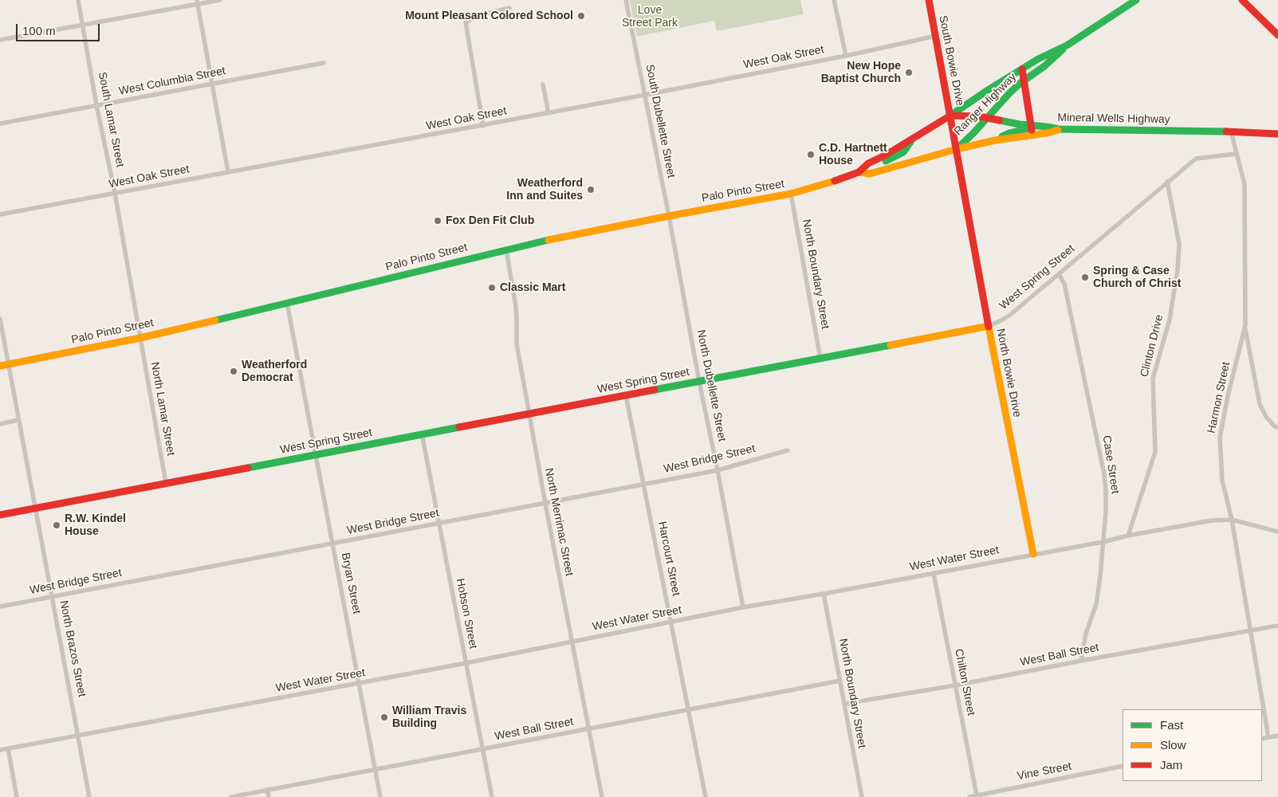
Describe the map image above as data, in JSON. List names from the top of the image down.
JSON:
{
  "streets": {
    "main road": [
      "South Bowie Drive",
      "Ranger Highway",
      "Mineral Wells Highway",
      "Palo Pinto Street",
      "West Spring Street",
      "North Bowie Drive"
    ],
    "street": [
      "West Oak Street",
      "West Columbia Street",
      "South Lamar Street",
      "South Dubellette Street",
      "North Boundary Street",
      "Clinton Drive",
      "North Dubellette Street",
      "Harmon Street",
      "North Lamar Street",
      "West Bridge Street",
      "Case Street",
      "North Merrimac Street",
      "Harcourt Street",
      "West Water Street",
      "Bryan Street",
      "Hobson Street",
      "North Brazos Street",
      "West Ball Street",
      "Chilton Street",
      "Vine Street"
    ]
  },
  "crossings": [
    ["West Oak Street", "South Bowie Drive"],
    ["West Oak Street", "South Lamar Street"],
    ["West Oak Street", "South Dubellette Street"],
    ["South Bowie Drive", "Ranger Highway"],
    ["South Bowie Drive", "Mineral Wells Highway"],
    ["South Bowie Drive", "Palo Pinto Street"],
    ["South Bowie Drive", "North Bowie Drive"],
    ["West Columbia Street", "South Lamar Street"],
    ["Ranger Highway", "Mineral Wells Highway"],
    ["Ranger Highway", "Palo Pinto Street"],
    ["Ranger Highway", "North Bowie Drive"],
    ["Mineral Wells Highway", "Palo Pinto Street"],
    ["Mineral Wells Highway", "Harmon Street"],
    ["South Lamar Street", "Palo Pinto Street"],
    ["South Lamar Street", "North Lamar Street"],
    ["South Dubellette Street", "Palo Pinto Street"],
    ["South Dubellette Street", "North Dubellette Street"],
    ["Palo Pinto Street", "North Boundary Street"],
    ["Palo Pinto Street", "North Bowie Drive"],
    ["Palo Pinto Street", "North Dubellette Street"],
    ["Palo Pinto Street", "North Lamar Street"],
    ["Palo Pinto Street", "North Merrimac Street"],
    ["Palo Pinto Street", "Bryan Street"],
    ["Palo Pinto Street", "North Brazos Street"],
    ["North Boundary Street", "West Spring Street"],
    ["North Boundary Street", "West Water Street"],
    ["North Boundary Street", "West Ball Street"],
    ["West Spring Street", "Clinton Drive"],
    ["West Spring Street", "North Bowie Drive"],
    ["West Spring Street", "North Dubellette Street"],
    ["West Spring Street", "Harmon Street"],
    ["West Spring Street", "North Lamar Street"],
    ["West Spring Street", "Case Street"],
    ["West Spring Street", "North Merrimac Street"],
    ["West Spring Street", "Harcourt Street"],
    ["West Spring Street", "Bryan Street"],
    ["West Spring Street", "Hobson Street"],
    ["West Spring Street", "North Brazos Street"],
    ["Clinton Drive", "West Water Street"],
    ["North Bowie Drive", "West Water Street"],
    ["North Dubellette Street", "West Bridge Street"],
    ["North Dubellette Street", "West Water Street"],
    ["Harmon Street", "West Water Street"],
    ["Harmon Street", "West Ball Street"],
    ["West Bridge Street", "North Merrimac Street"],
    ["West Bridge Street", "Harcourt Street"],
    ["West Bridge Street", "Bryan Street"],
    ["West Bridge Street", "Hobson Street"],
    ["West Bridge Street", "North Brazos Street"],
    ["Case Street", "West Water Street"],
    ["Case Street", "West Ball Street"],
    ["North Merrimac Street", "West Water Street"],
    ["North Merrimac Street", "West Ball Street"],
    ["Harcourt Street", "West Water Street"],
    ["Harcourt Street", "West Ball Street"],
    ["West Water Street", "Bryan Street"],
    ["West Water Street", "Hobson Street"],
    ["West Water Street", "North Brazos Street"],
    ["West Water Street", "Chilton Street"],
    ["Bryan Street", "West Ball Street"],
    ["Hobson Street", "West Ball Street"],
    ["West Ball Street", "Chilton Street"],
    ["Chilton Street", "Vine Street"]
  ],
  "parks": ["Love Street Park"],
  "places": [
    "Mount Pleasant Colored School",
    "New Hope Baptist Church",
    "C.D. Hartnett House",
    "Weatherford Inn and Suites",
    "Fox Den Fit Club",
    "Spring & Case Church of Christ",
    "Classic Mart",
    "Weatherford Democrat",
    "R.W. Kindel House",
    "William Travis Building"
  ],
  "legend": ["Fast", "Slow", "Jam"],
  "scale_bar": "100 m"
}
